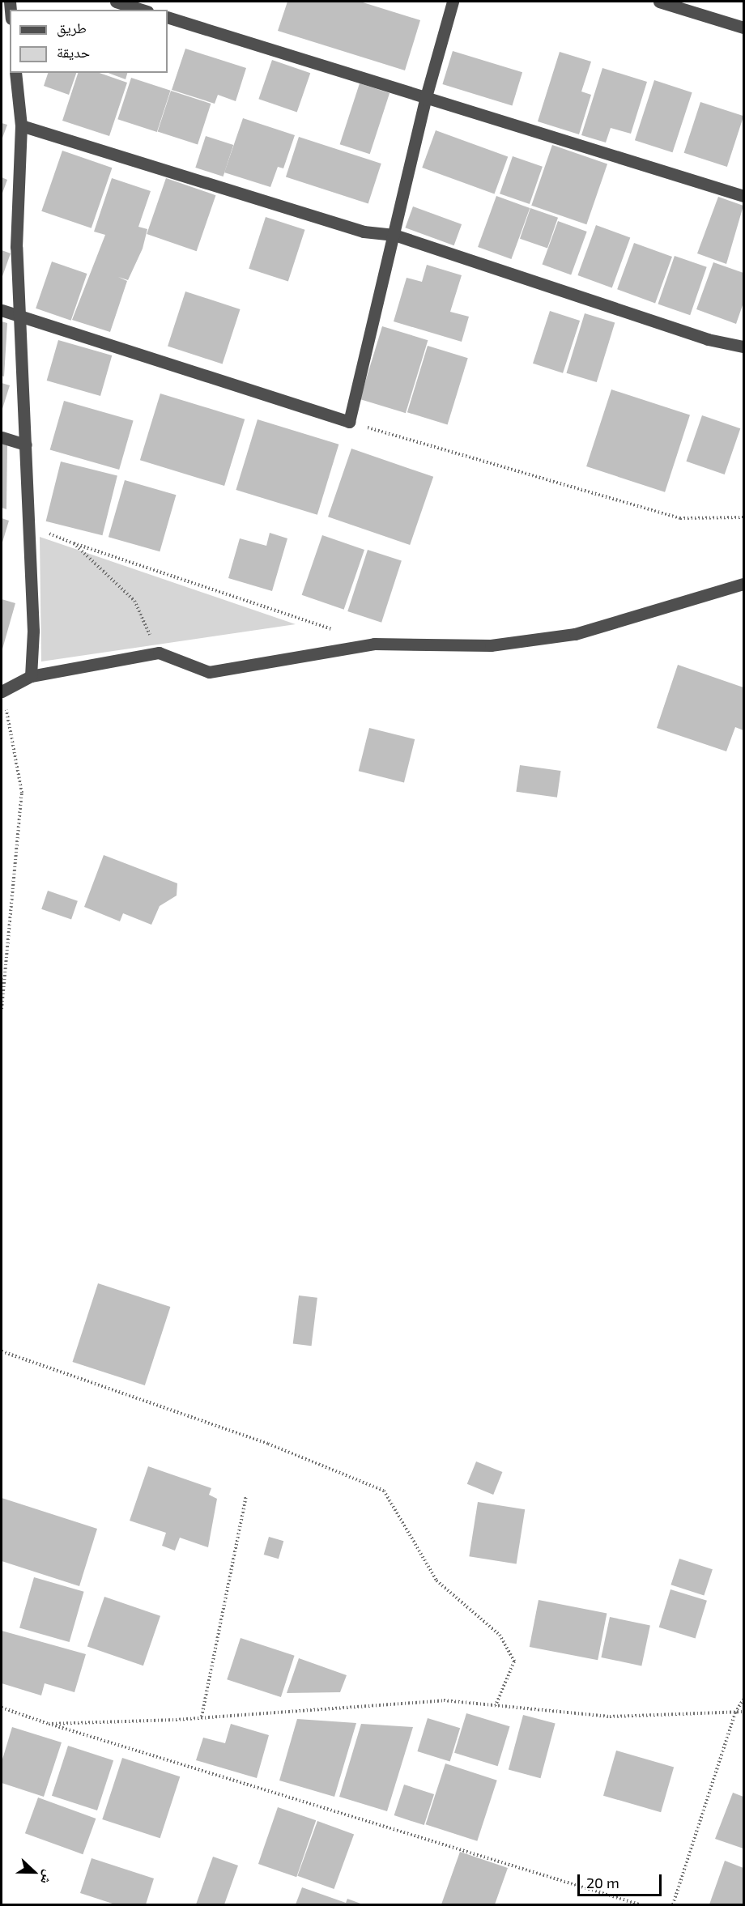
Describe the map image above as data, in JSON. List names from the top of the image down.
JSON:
{
  "legend": ["طريق", "حديقة"],
  "scale_bar": "20 m",
  "north": "right"
}
